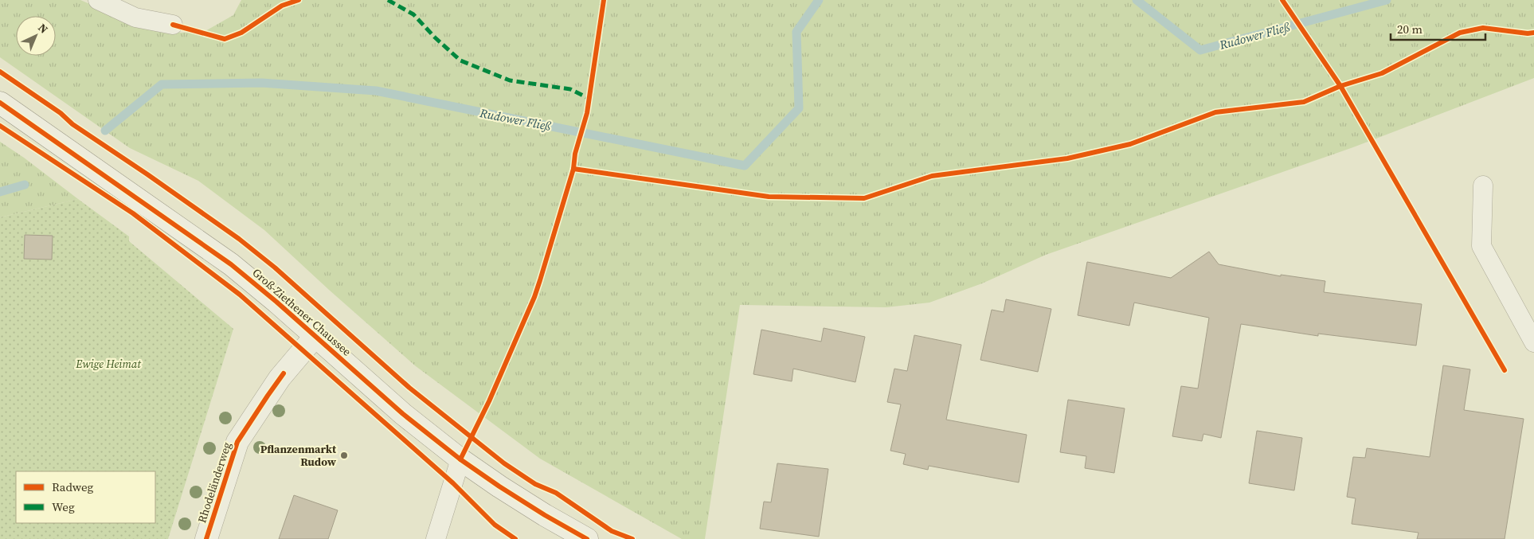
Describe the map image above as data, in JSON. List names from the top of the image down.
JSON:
{
  "streets": {
    "street": ["Groß-Ziethener Chaussee", "Rhodeländerweg"]
  },
  "crossings": [
    ["Groß-Ziethener Chaussee", "Rhodeländerweg"]
  ],
  "water": ["Rudower Fließ"],
  "parks": ["Ewige Heimat"],
  "places": ["Pflanzenmarkt Rudow"],
  "legend": ["Radweg", "Weg"],
  "scale_bar": "20 m",
  "north": "top right"
}
